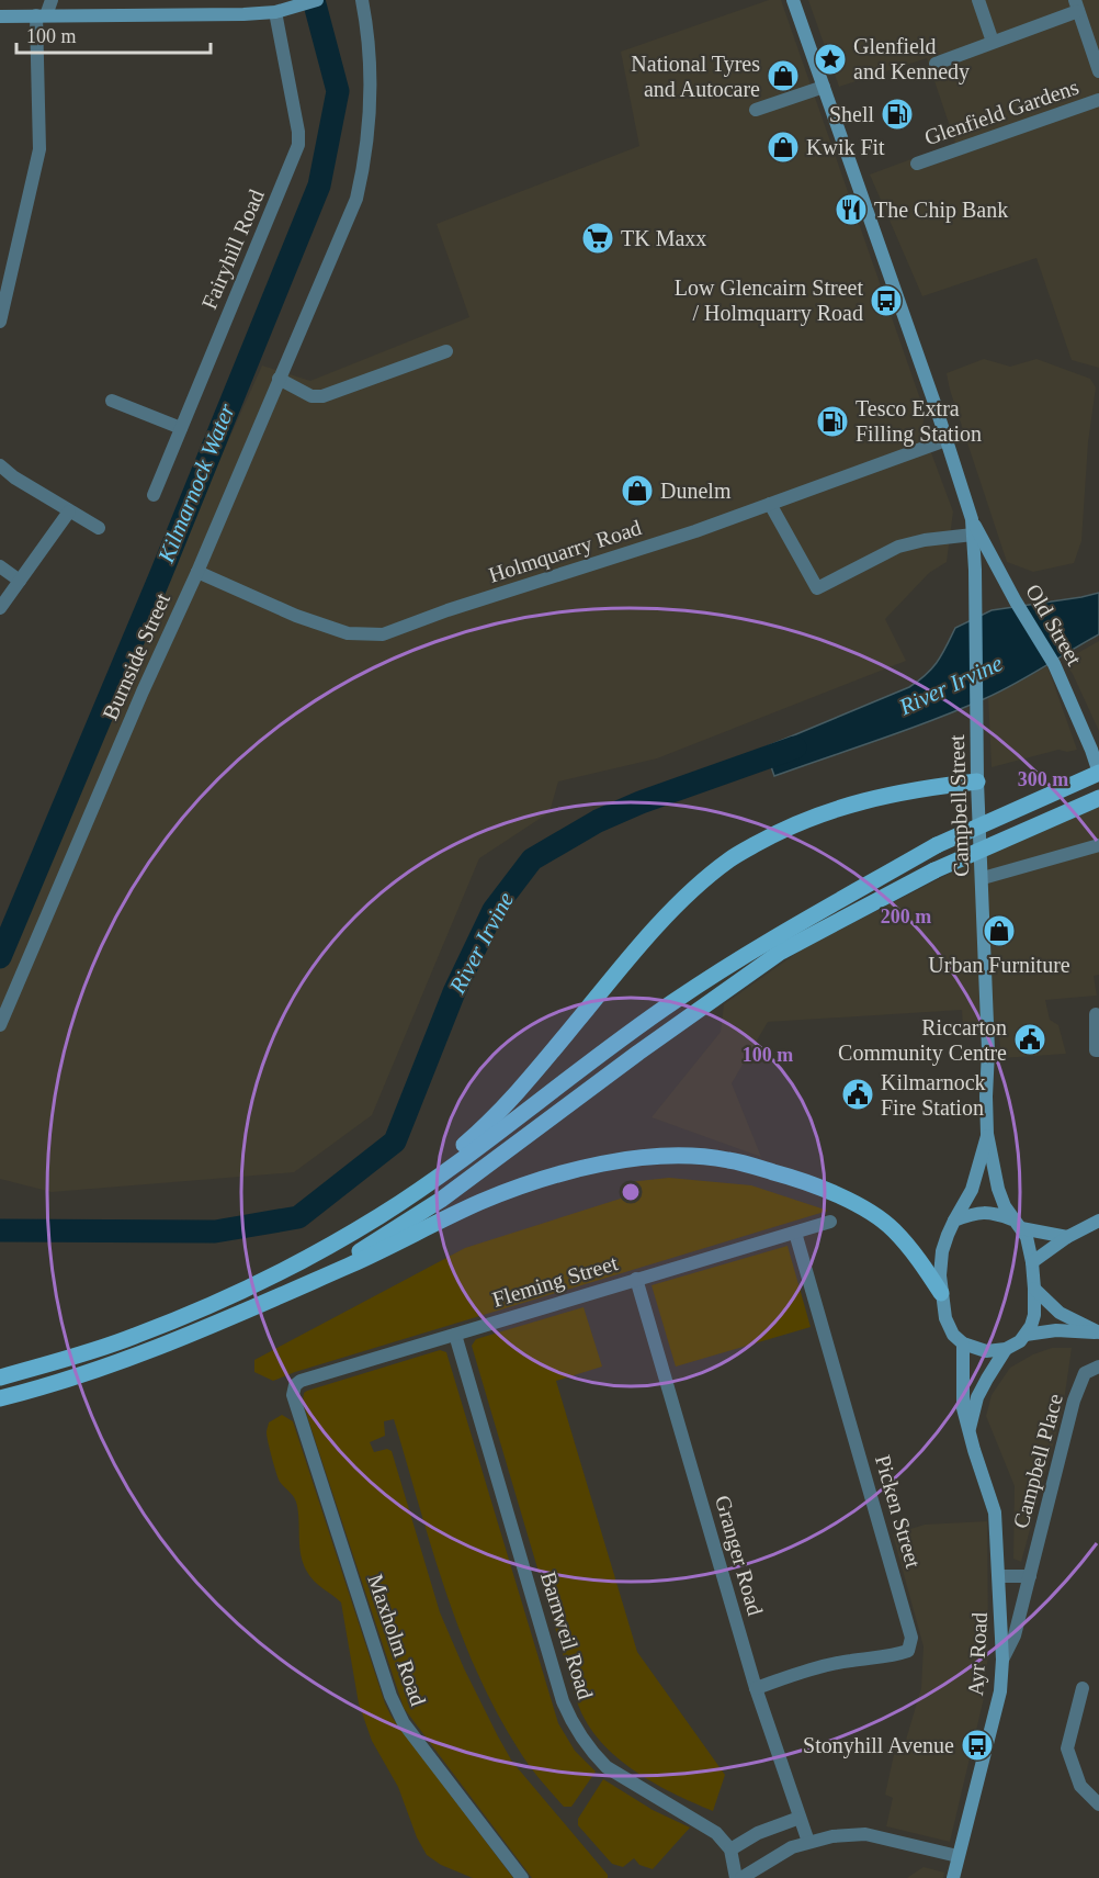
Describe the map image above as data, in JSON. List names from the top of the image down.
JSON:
{
  "streets": {
    "main road": ["Old Street", "Campbell Street", "Ayr Road"],
    "street": [
      "Glenfield Gardens",
      "Fairyhill Road",
      "Holmquarry Road",
      "Burnside Street",
      "Fleming Street",
      "Campbell Place",
      "Picken Street",
      "Granger Road",
      "Barnweil Road",
      "Maxholm Road"
    ]
  },
  "crossings": [
    ["Holmquarry Road", "Burnside Street"],
    ["Holmquarry Road", "Campbell Street"],
    ["Old Street", "Campbell Street"],
    ["Campbell Street", "Ayr Road"],
    ["Fleming Street", "Picken Street"],
    ["Fleming Street", "Granger Road"],
    ["Fleming Street", "Barnweil Road"],
    ["Fleming Street", "Maxholm Road"],
    ["Campbell Place", "Ayr Road"],
    ["Picken Street", "Granger Road"]
  ],
  "water": ["Kilmarnock Water", "River Irvine"],
  "places": {
    "place": ["Glenfield and Kennedy"],
    "shop": [
      "National Tyres and Autocare",
      "Kwik Fit",
      "Dunelm",
      "Urban Furniture"
    ],
    "fuel station": ["Shell", "Tesco Extra Filling Station"],
    "restaurant": ["The Chip Bank"],
    "supermarket": ["TK Maxx"],
    "bus stop": ["Low Glencairn Street / Holmquarry Road", "Stonyhill Avenue"],
    "public building": ["Riccarton Community Centre", "Kilmarnock Fire Station"]
  },
  "scale_bar": "100 m",
  "rings": ["300 m", "200 m", "100 m"]
}
